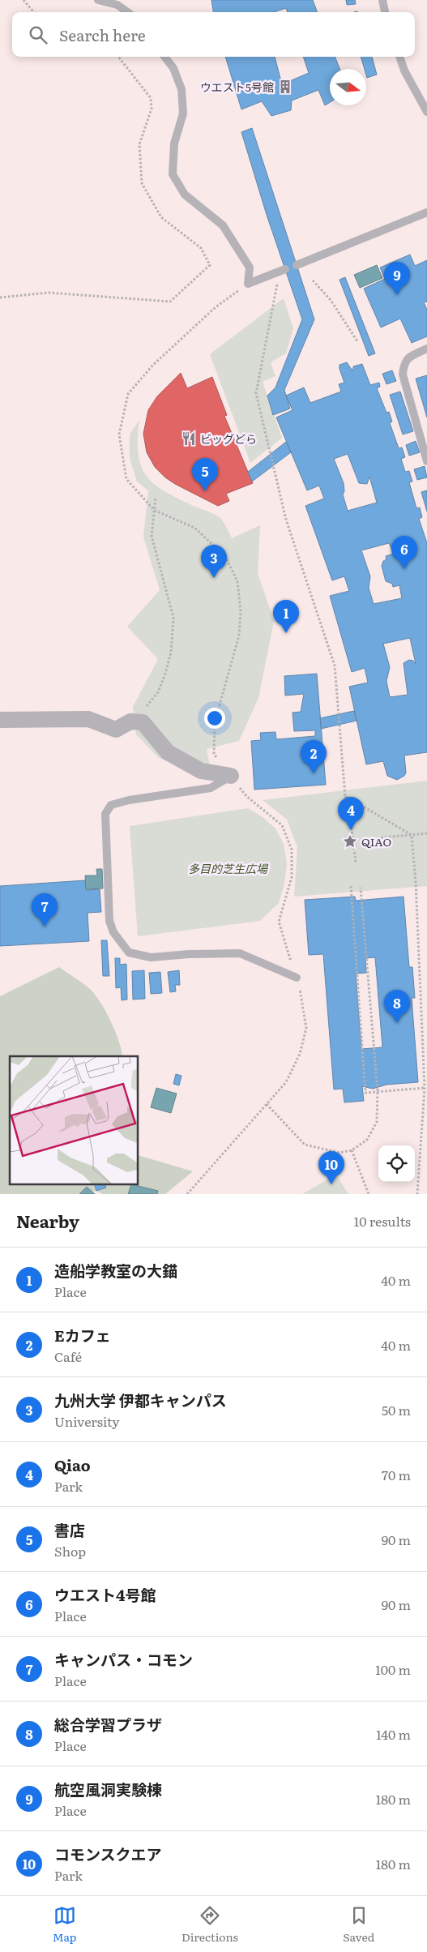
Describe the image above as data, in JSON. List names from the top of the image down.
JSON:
{
  "parks": ["多目的芝生広場"],
  "places": {
    "building": ["ウエスト5号館"],
    "restaurant": ["ビッグどら"],
    "place": ["QIAO"]
  },
  "north": "right",
  "page": {
    "search": "Search here",
    "pins": [
      "9",
      "5",
      "6",
      "3",
      "1",
      "2",
      "4",
      "7",
      "8",
      "10"
    ],
    "heading": ["Nearby", "10 results"],
    "list": [
      {
        "mark": "1",
        "name": "造船学教室の大錨",
        "note": "Place",
        "value": "40 m"
      },
      {
        "mark": "2",
        "name": "Eカフェ",
        "note": "Café",
        "value": "40 m"
      },
      {
        "mark": "3",
        "name": "九州大学 伊都キャンパス",
        "note": "University",
        "value": "50 m"
      },
      {
        "mark": "4",
        "name": "Qiao",
        "note": "Park",
        "value": "70 m"
      },
      {
        "mark": "5",
        "name": "書店",
        "note": "Shop",
        "value": "90 m"
      },
      {
        "mark": "6",
        "name": "ウエスト4号館",
        "note": "Place",
        "value": "90 m"
      },
      {
        "mark": "7",
        "name": "キャンパス・コモン",
        "note": "Place",
        "value": "100 m"
      },
      {
        "mark": "8",
        "name": "総合学習プラザ",
        "note": "Place",
        "value": "140 m"
      },
      {
        "mark": "9",
        "name": "航空風洞実験棟",
        "note": "Place",
        "value": "180 m"
      },
      {
        "mark": "10",
        "name": "コモンスクエア",
        "note": "Park",
        "value": "180 m"
      }
    ],
    "nav": ["Map", "Directions", "Saved"]
  }
}
